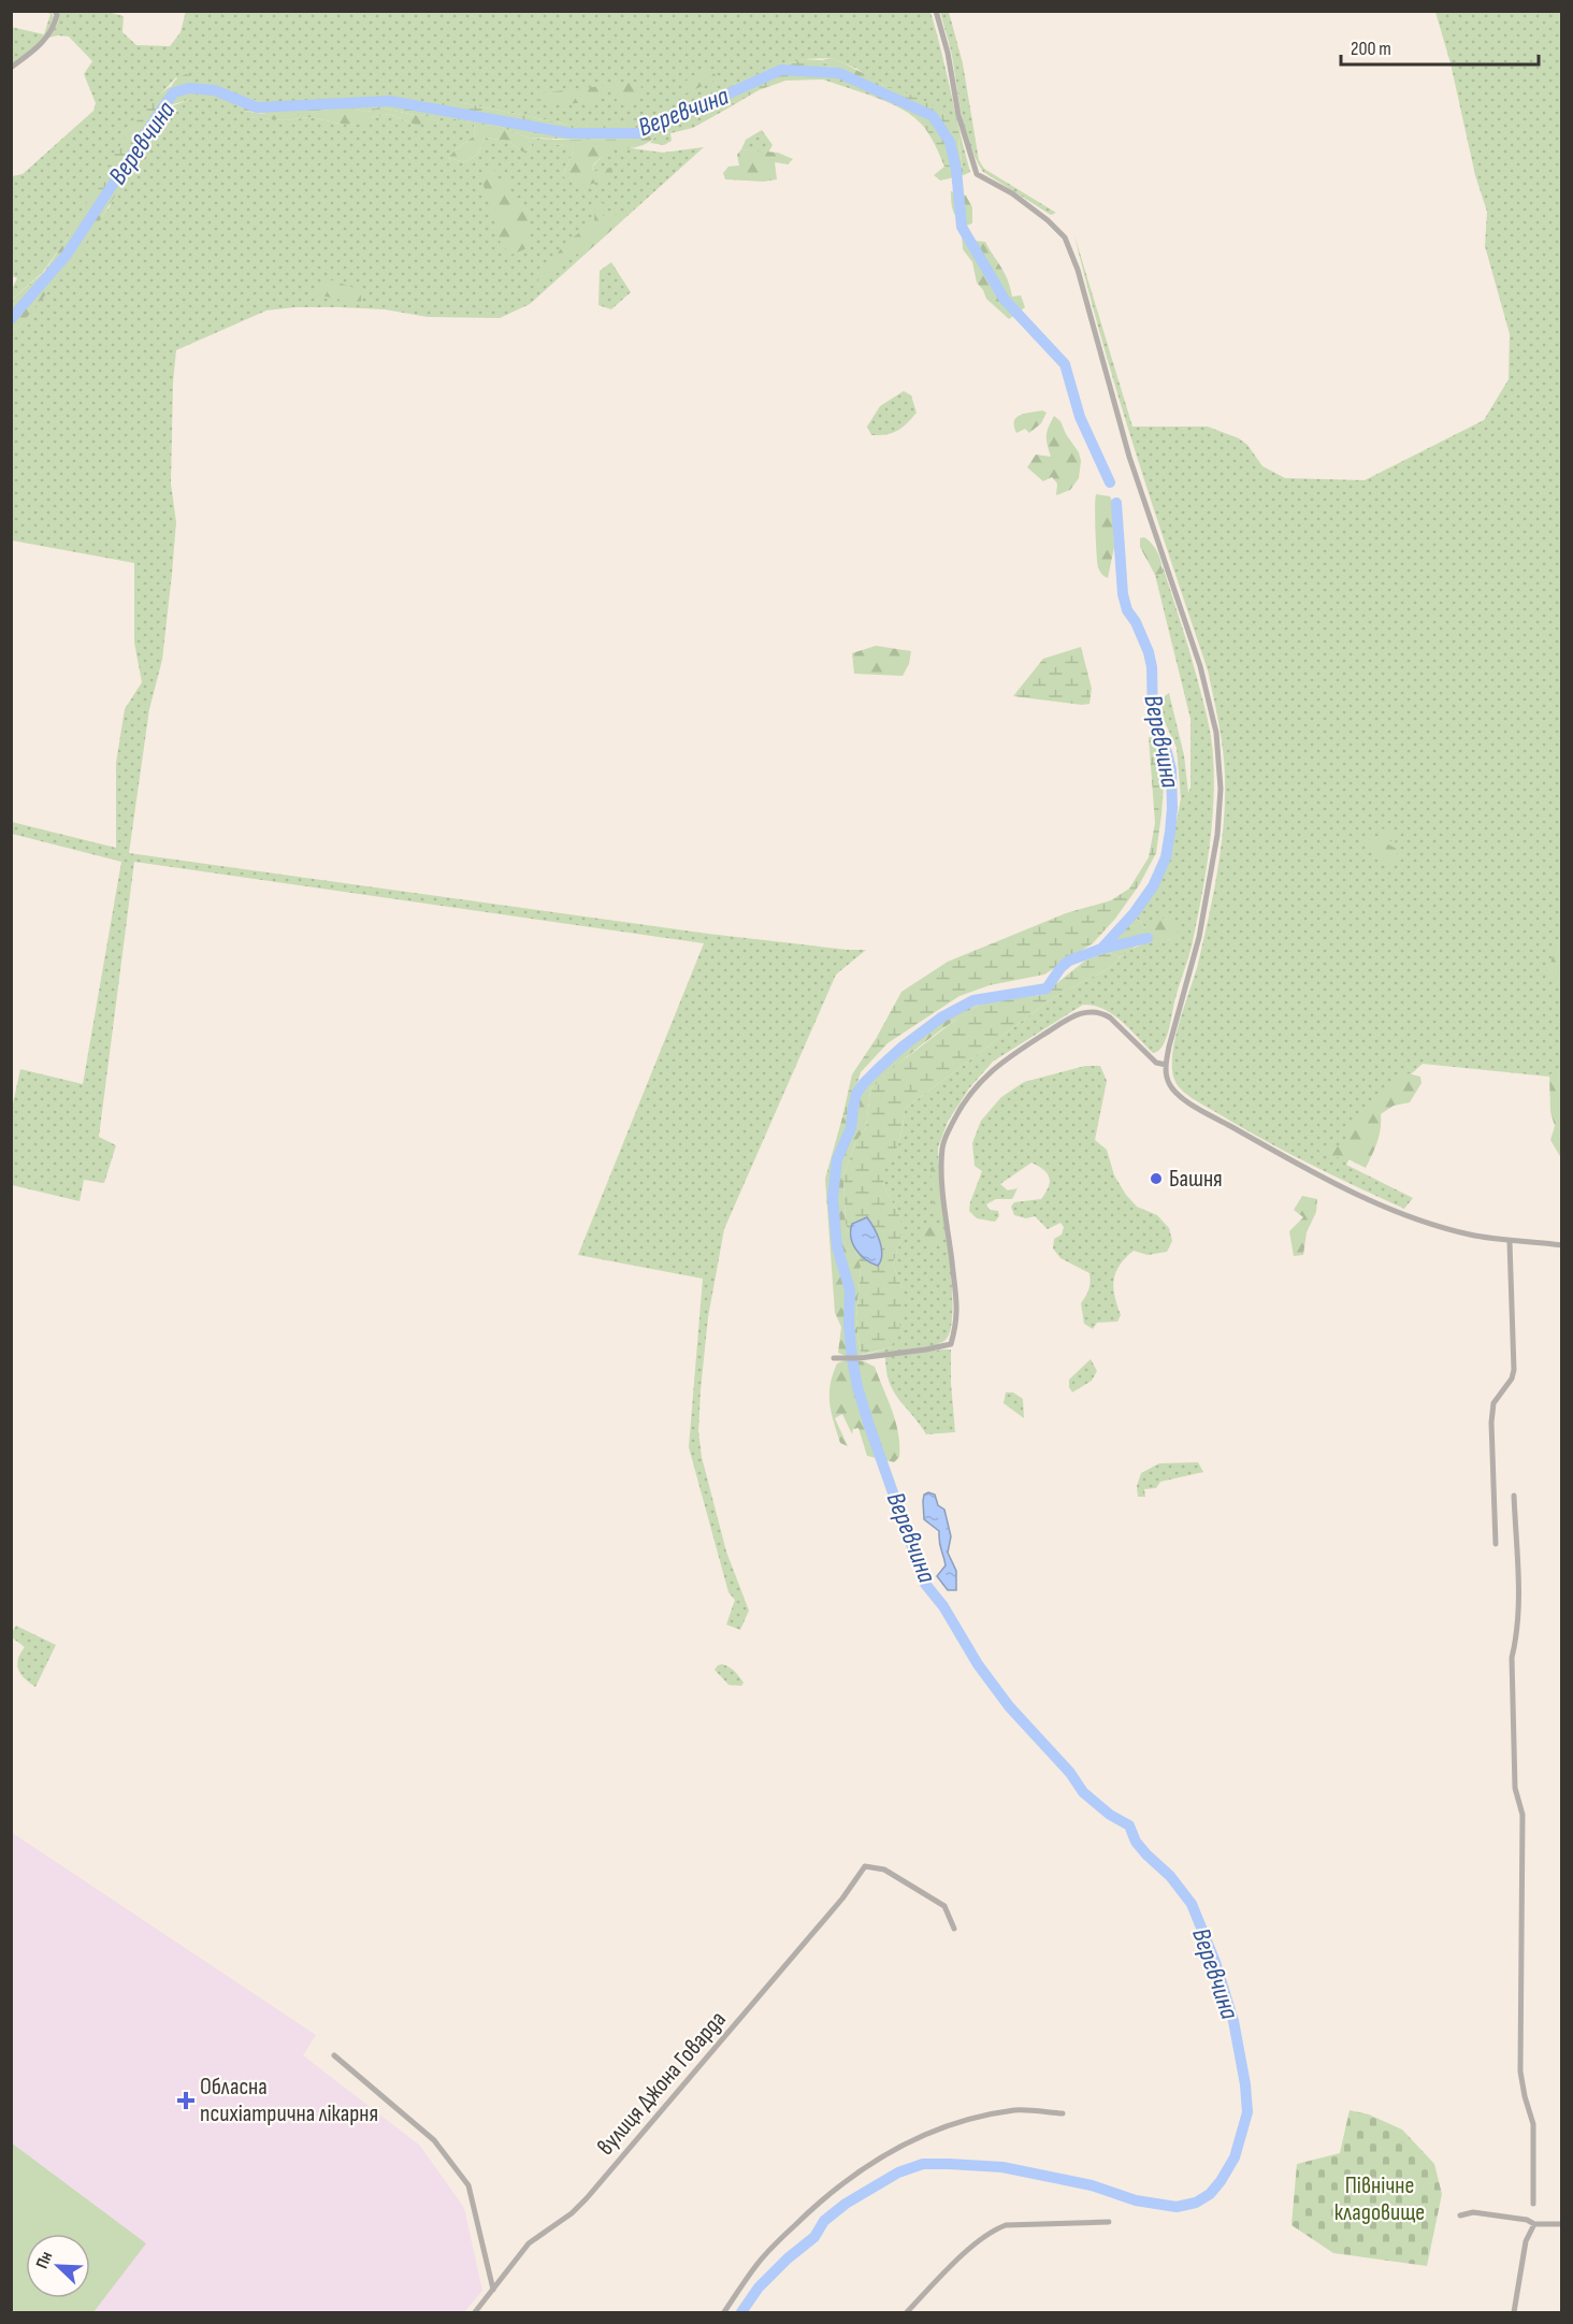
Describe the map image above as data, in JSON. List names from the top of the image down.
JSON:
{
  "streets": {
    "street": ["вулиця Джона Говарда"]
  },
  "water": ["Веревчина"],
  "parks": ["Північне кладовище"],
  "places": {
    "other": ["Башня"],
    "health": ["Обласна психіатрична лікарня"]
  },
  "scale_bar": "200 m",
  "north": "top left"
}
